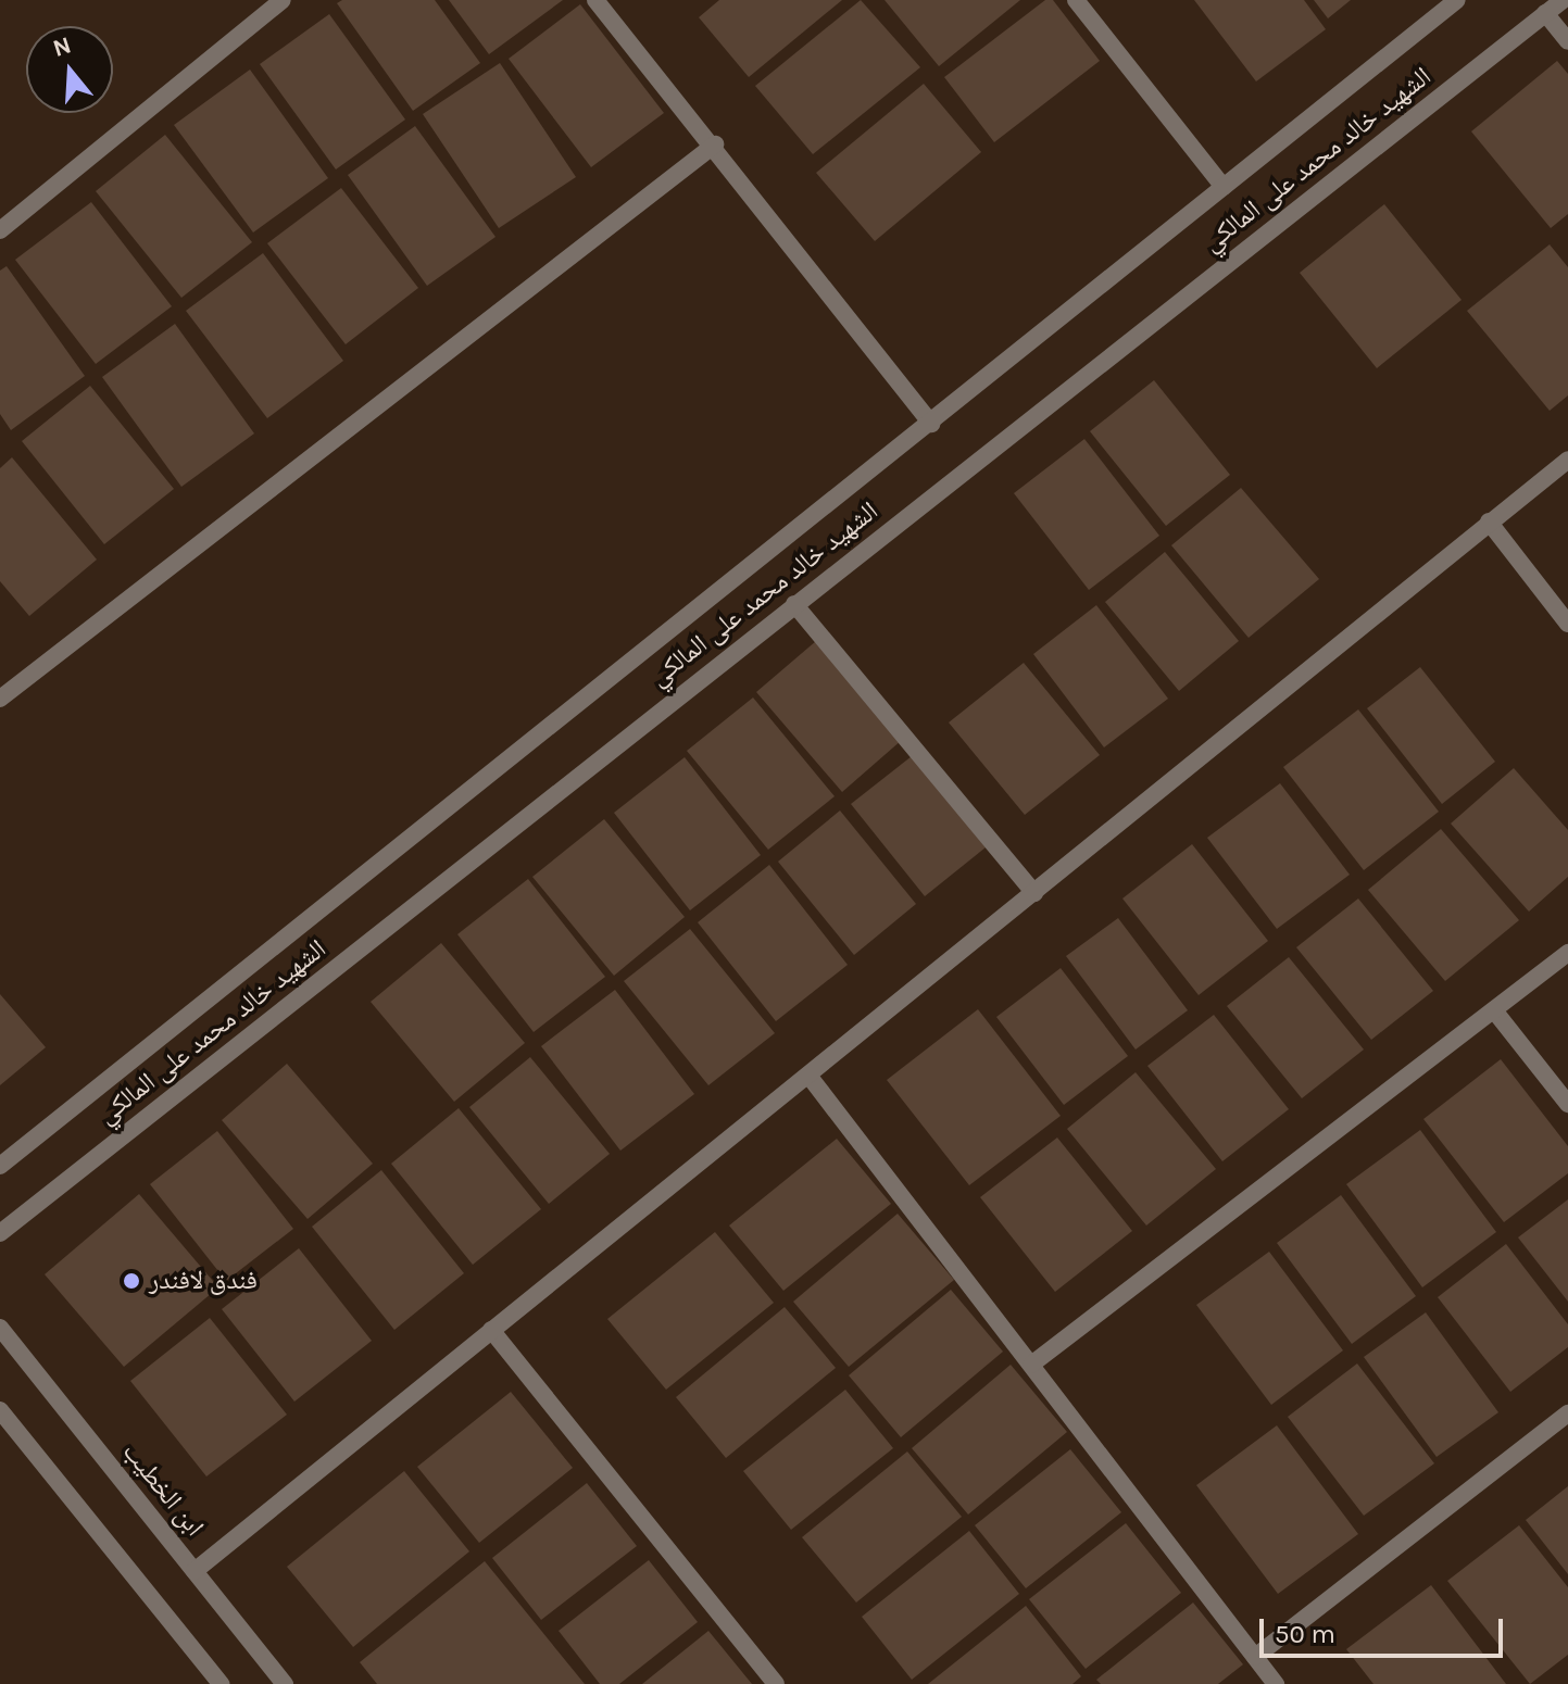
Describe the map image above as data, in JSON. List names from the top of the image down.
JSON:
{
  "streets": {
    "street": ["الشهيد خالد محمد على المالكي", "ابن الخطيب"]
  },
  "places": ["فندق لافندر"],
  "scale_bar": "50 m",
  "north": "top"
}
